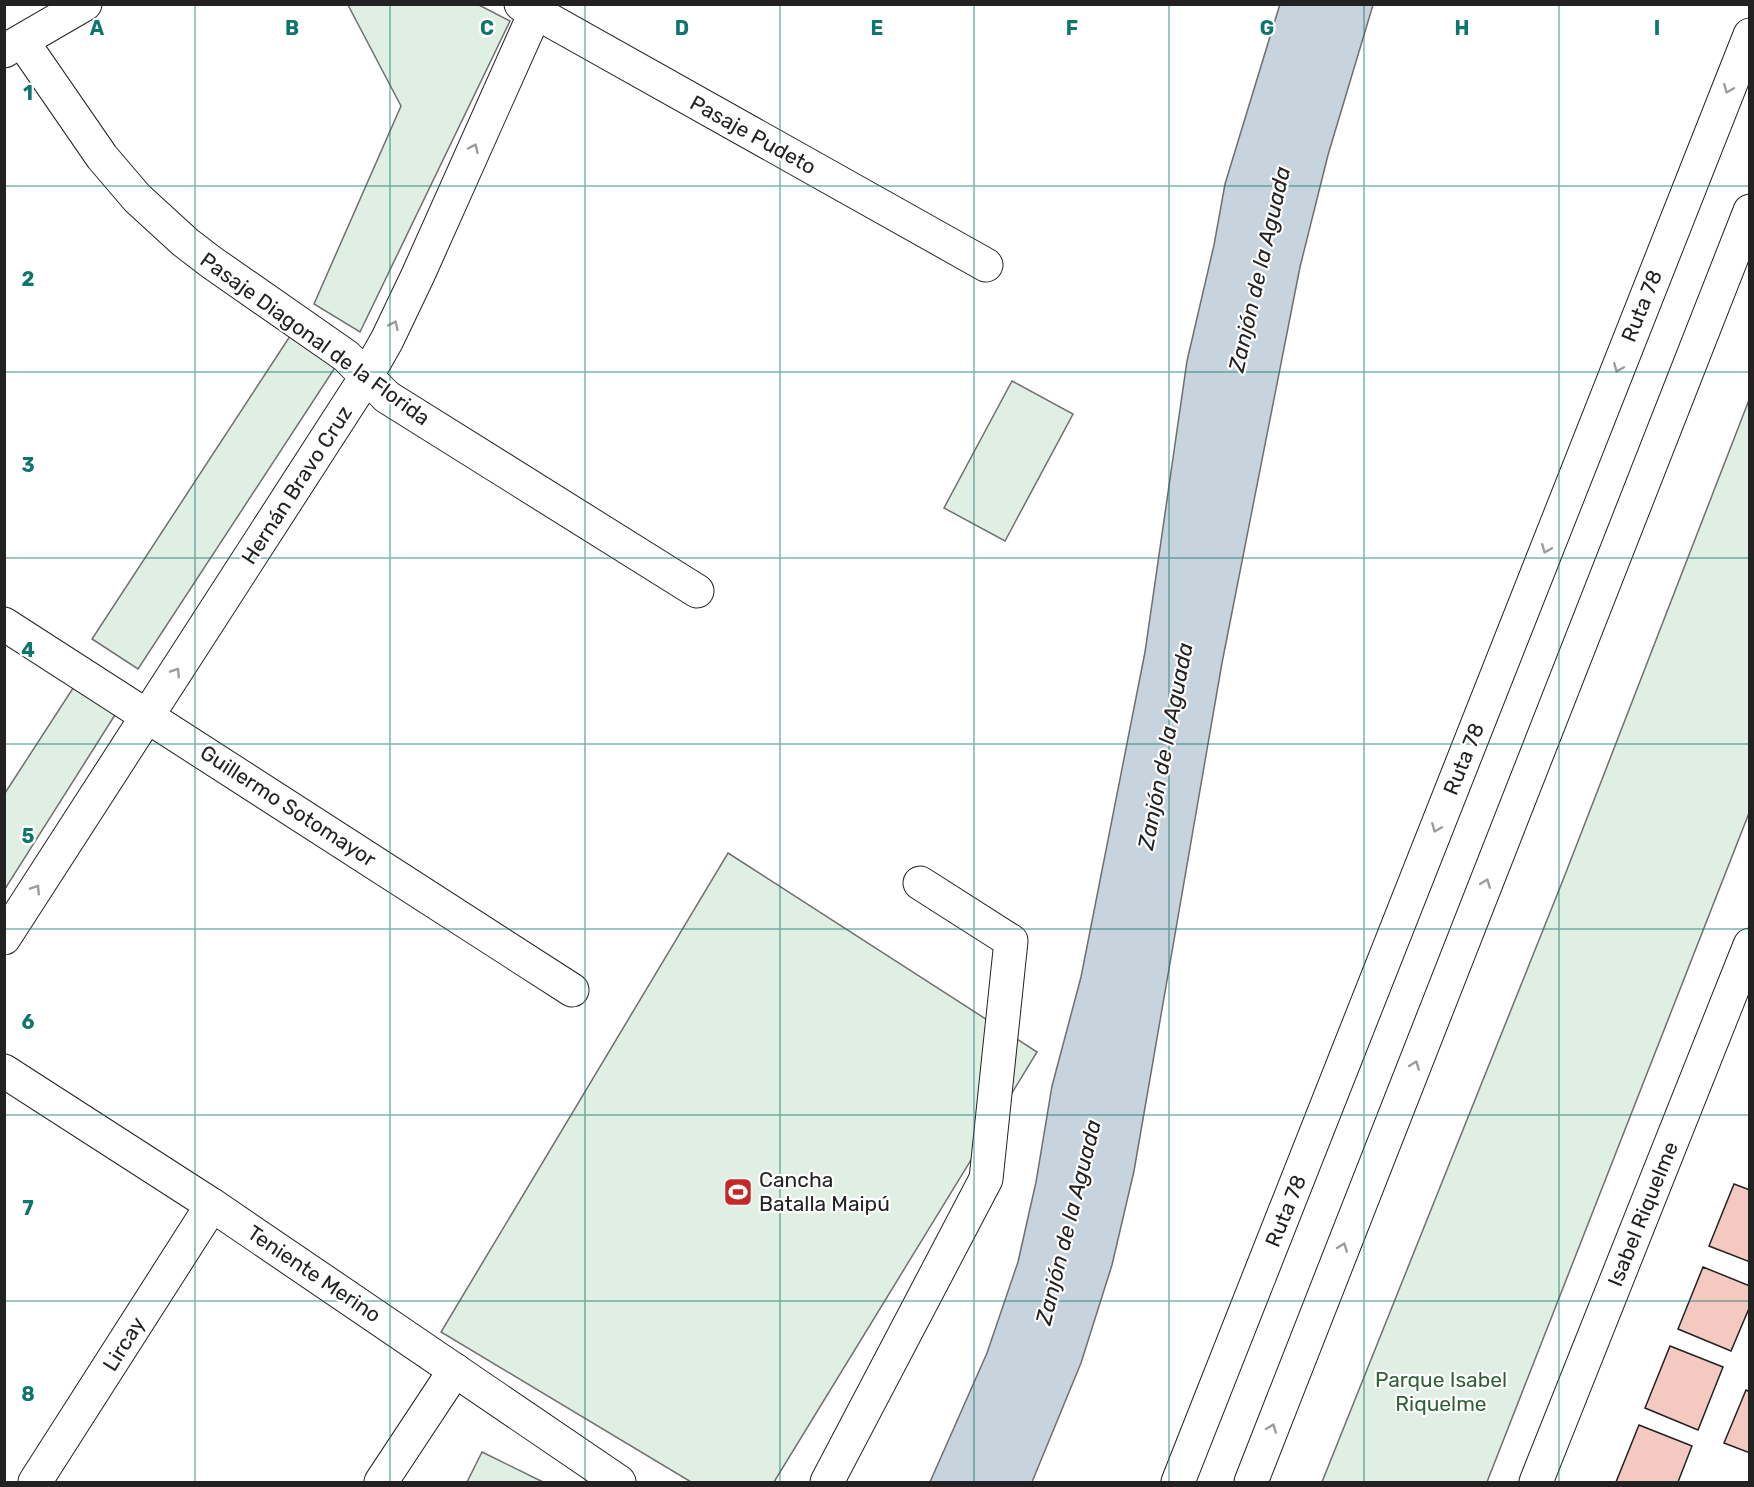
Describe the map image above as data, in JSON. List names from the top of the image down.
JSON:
{
  "streets": {
    "main road": [
      "Pasaje Pudeto",
      "Ruta 78",
      "Pasaje Diagonal de la Florida",
      "Hernán Bravo Cruz",
      "Guillermo Sotomayor",
      "Isabel Riquelme",
      "Teniente Merino",
      "Lircay"
    ]
  },
  "crossings": [
    ["Pasaje Pudeto", "Hernán Bravo Cruz"],
    ["Pasaje Diagonal de la Florida", "Hernán Bravo Cruz"],
    ["Hernán Bravo Cruz", "Guillermo Sotomayor"],
    ["Teniente Merino", "Lircay"]
  ],
  "one_way": ["Hernán Bravo Cruz"],
  "water": ["Zanjón de la Aguada"],
  "parks": ["Parque Isabel Riquelme"],
  "places": {
    "sports": ["Cancha Batalla Maipú"]
  },
  "grid": {
    "columns": [
      "A",
      "B",
      "C",
      "D",
      "E",
      "F",
      "G",
      "H",
      "I"
    ],
    "rows": [
      "1",
      "2",
      "3",
      "4",
      "5",
      "6",
      "7",
      "8"
    ]
  }
}
